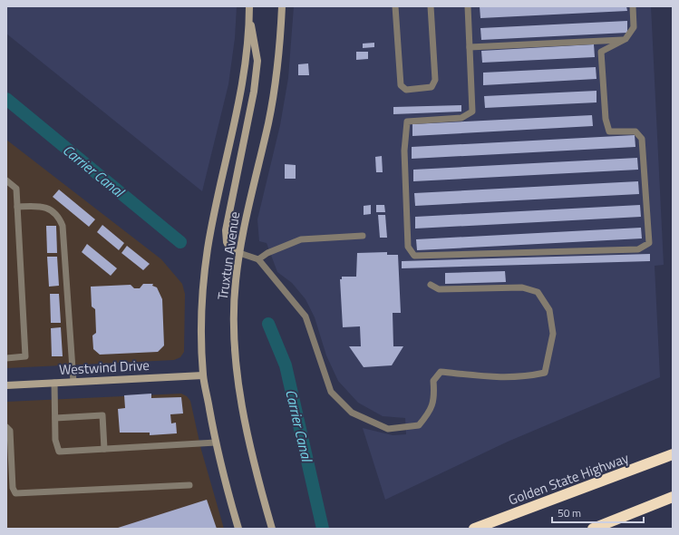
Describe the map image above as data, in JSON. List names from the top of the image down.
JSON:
{
  "streets": {
    "highway": ["Golden State Highway"],
    "main road": ["Truxtun Avenue", "Westwind Drive"]
  },
  "crossings": [
    ["Truxtun Avenue", "Westwind Drive"]
  ],
  "water": ["Carrier Canal"],
  "scale_bar": "50 m"
}
